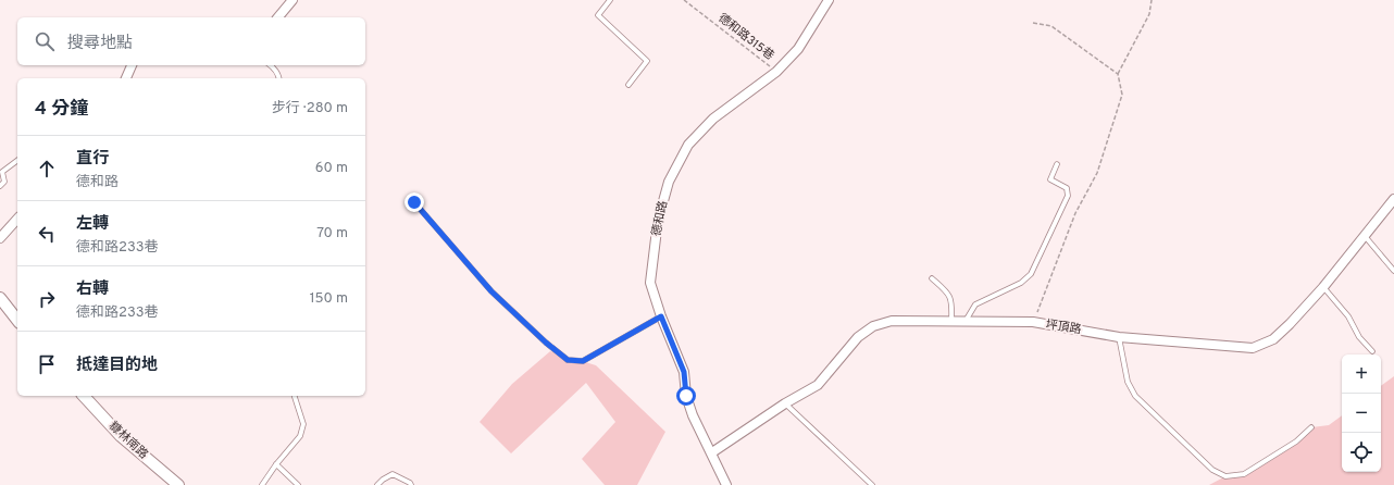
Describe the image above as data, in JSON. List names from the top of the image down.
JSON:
{
  "streets": {
    "street": ["德和路", "坪頂路", "糠林南路"],
    "path": ["德和路315巷"]
  },
  "crossings": [
    ["德和路315巷", "德和路"],
    ["德和路", "坪頂路"]
  ],
  "page": {
    "search": "搜尋地點",
    "heading": ["4 分鐘", "步行 · 280 m"],
    "list": [
      ["直行", "德和路", "60 m"],
      ["左轉", "德和路233巷", "70 m"],
      ["右轉", "德和路233巷", "150 m"],
      "抵達目的地"
    ],
    "map_buttons": ["+", "−"]
  }
}
